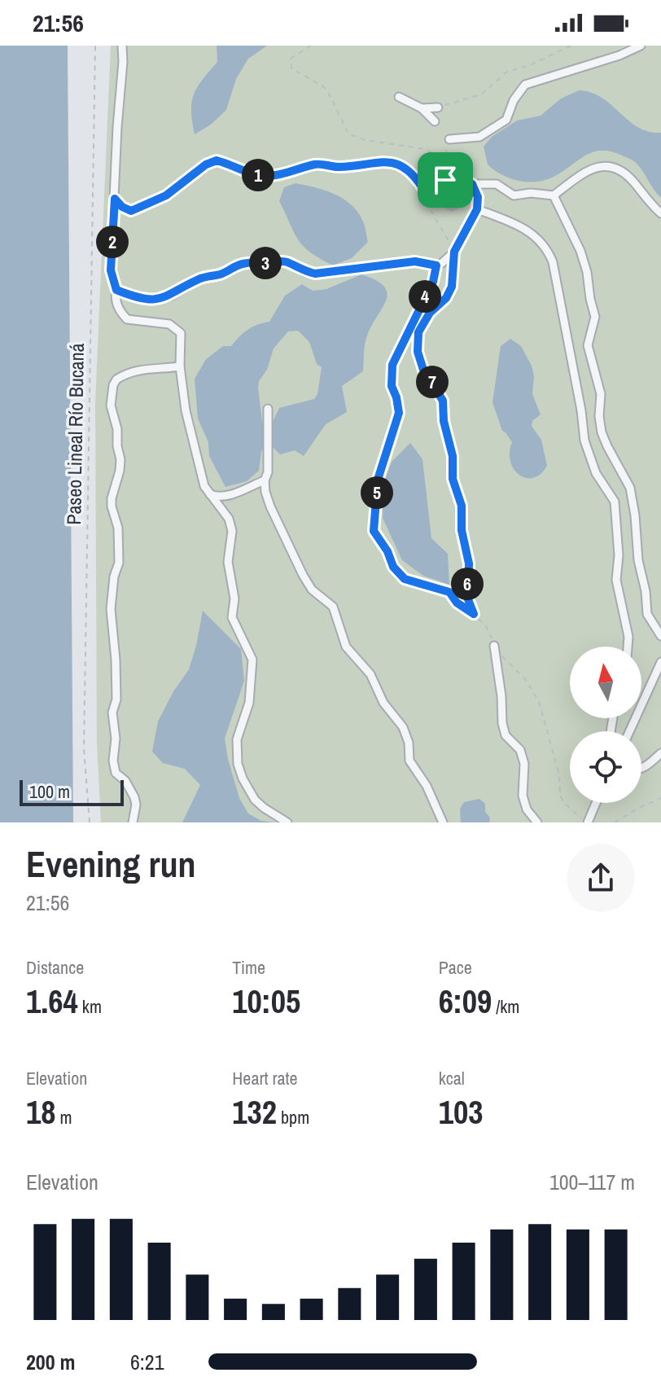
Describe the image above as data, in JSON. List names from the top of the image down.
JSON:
{
  "streets": {
    "path": ["Paseo Lineal Río Bucaná"]
  },
  "scale_bar": "100 m",
  "north": "top",
  "page": {
    "status": "21:56",
    "pins": [
      "1",
      "2",
      "3",
      "4",
      "7",
      "5",
      "6"
    ],
    "scale": "100 m",
    "heading": ["Evening run", "21:56"],
    "stats": [
      ["Distance", "1.64 km"],
      ["Time", "10:05"],
      ["Pace", "6:09 /km"],
      ["Elevation", "18 m"],
      ["Heart rate", "132 bpm"],
      ["kcal", "103"]
    ],
    "chart": ["Elevation", "100–117 m"],
    "list": [
      {
        "name": "200 m",
        "note": "6:21"
      }
    ]
  }
}
